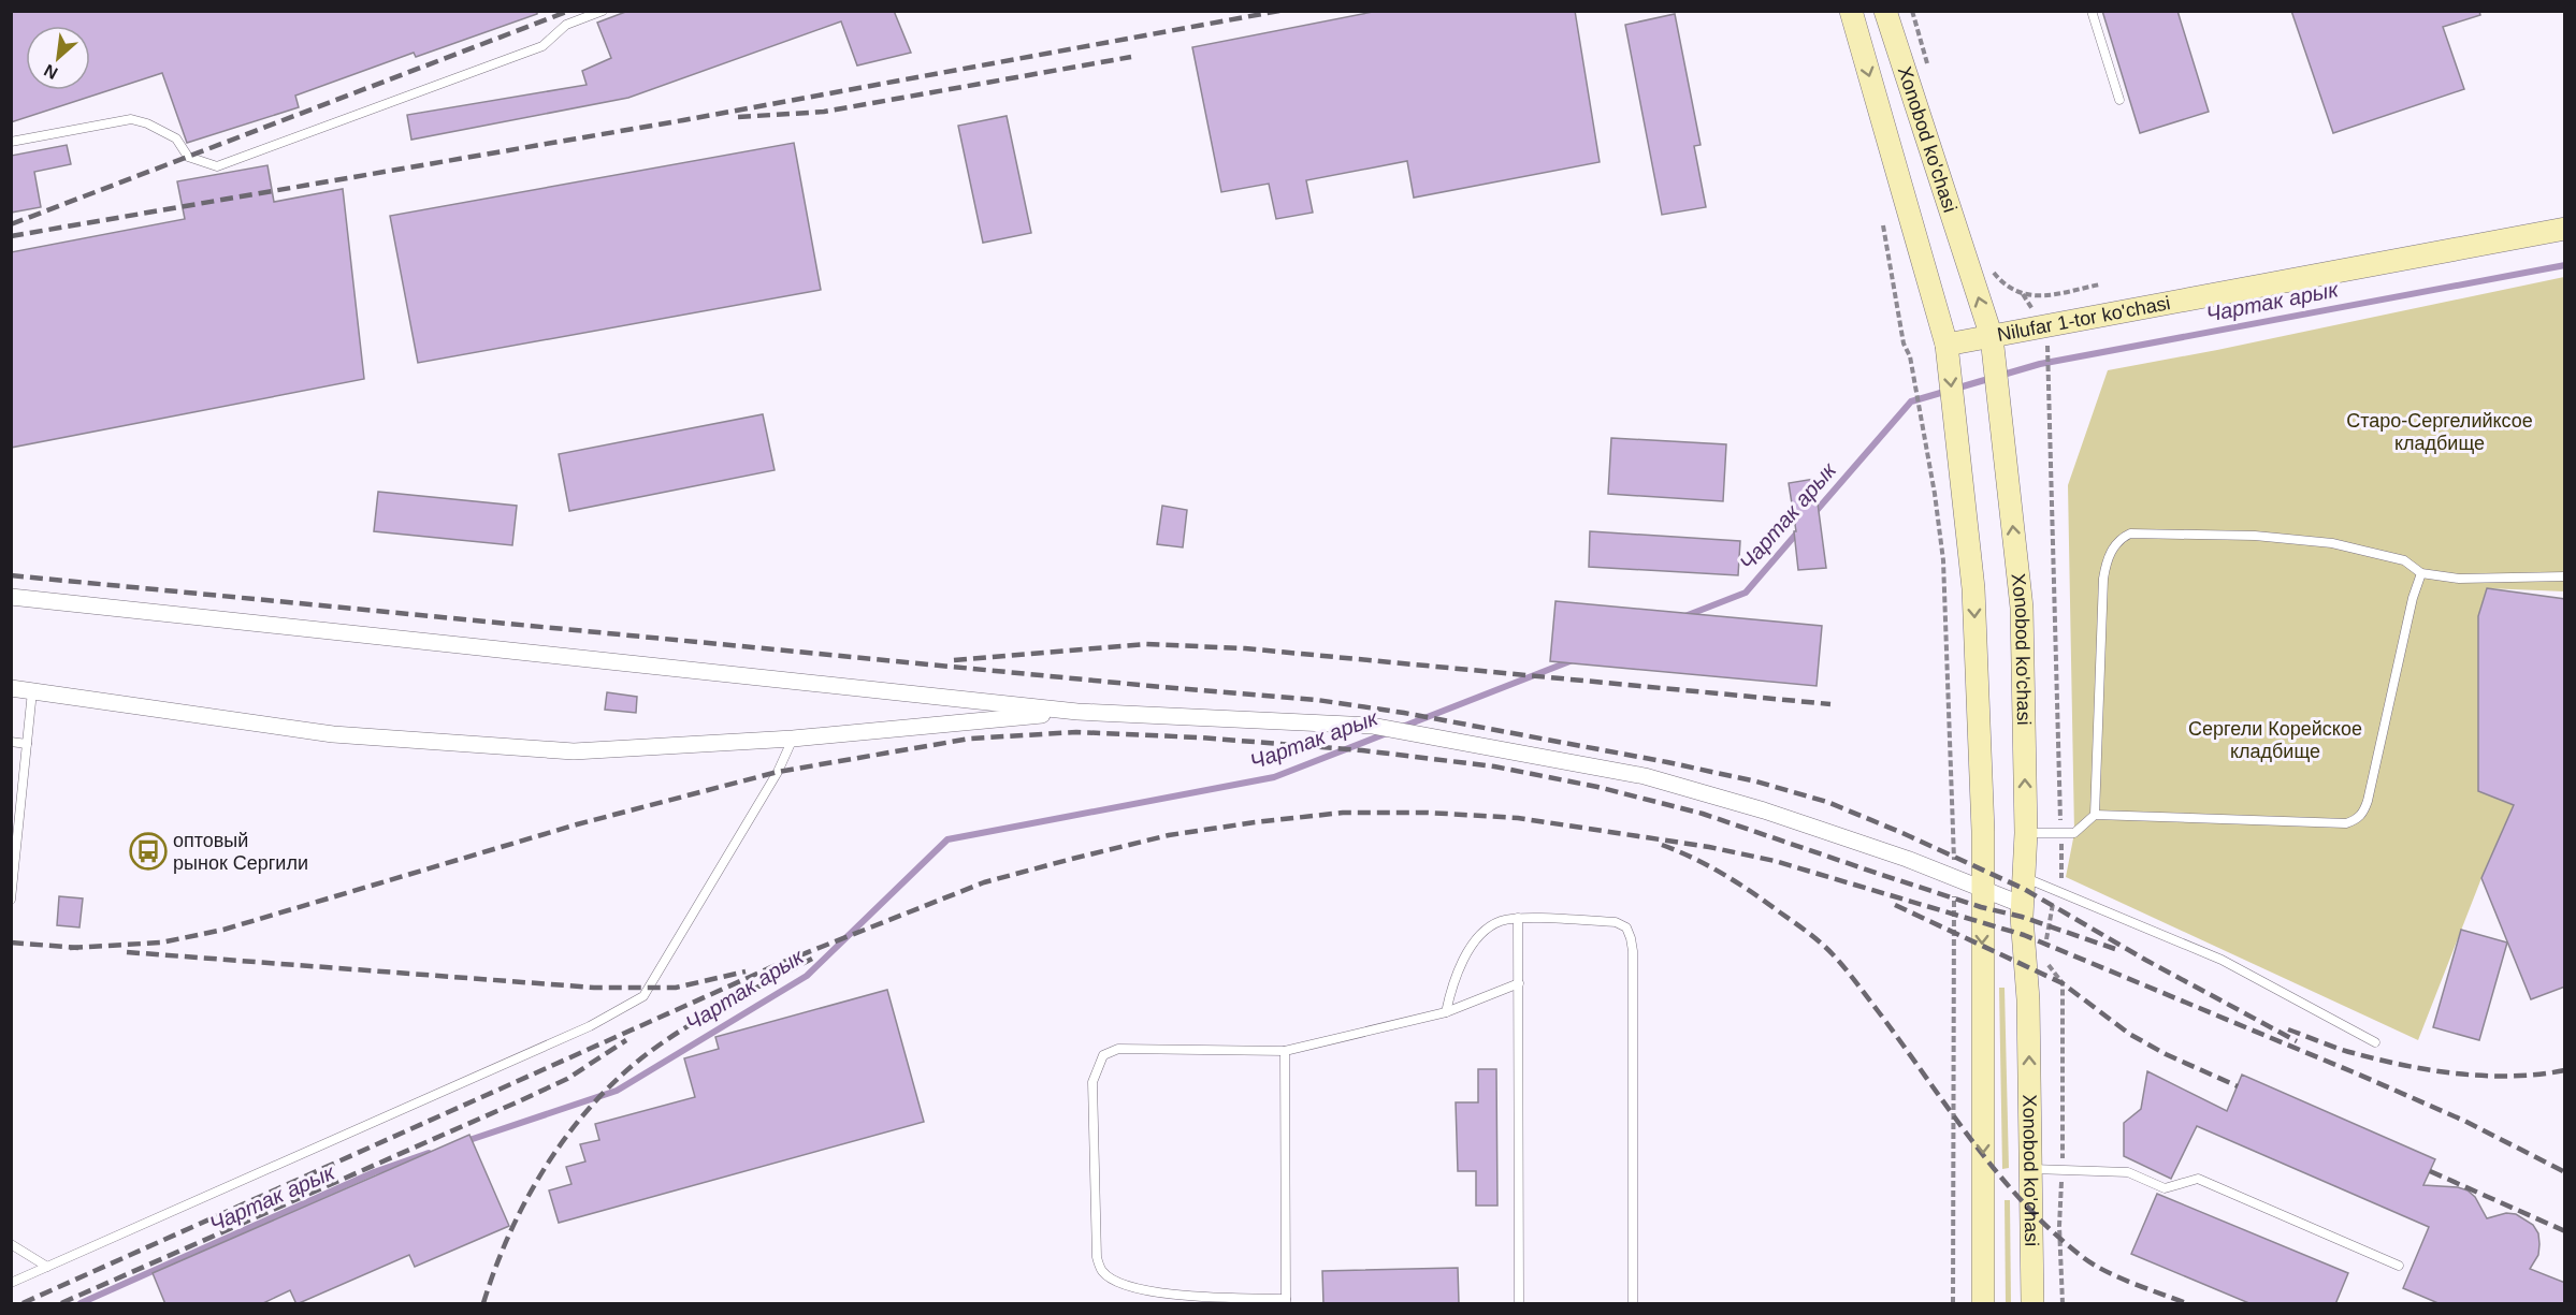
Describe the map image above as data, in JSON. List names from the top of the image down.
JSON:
{
  "streets": {
    "street": ["Xonobod ko'chasi", "Nilufar 1-tor ko'chasi"]
  },
  "crossings": [
    ["Xonobod ko'chasi", "Nilufar 1-tor ko'chasi"]
  ],
  "water": ["Чартак арык"],
  "parks": ["Старо-Сергелийксое кладбище", "Сергели Корейское кладбище"],
  "places": {
    "bus stop": ["оптовый рынок Сергили"]
  },
  "north": "bottom left"
}
